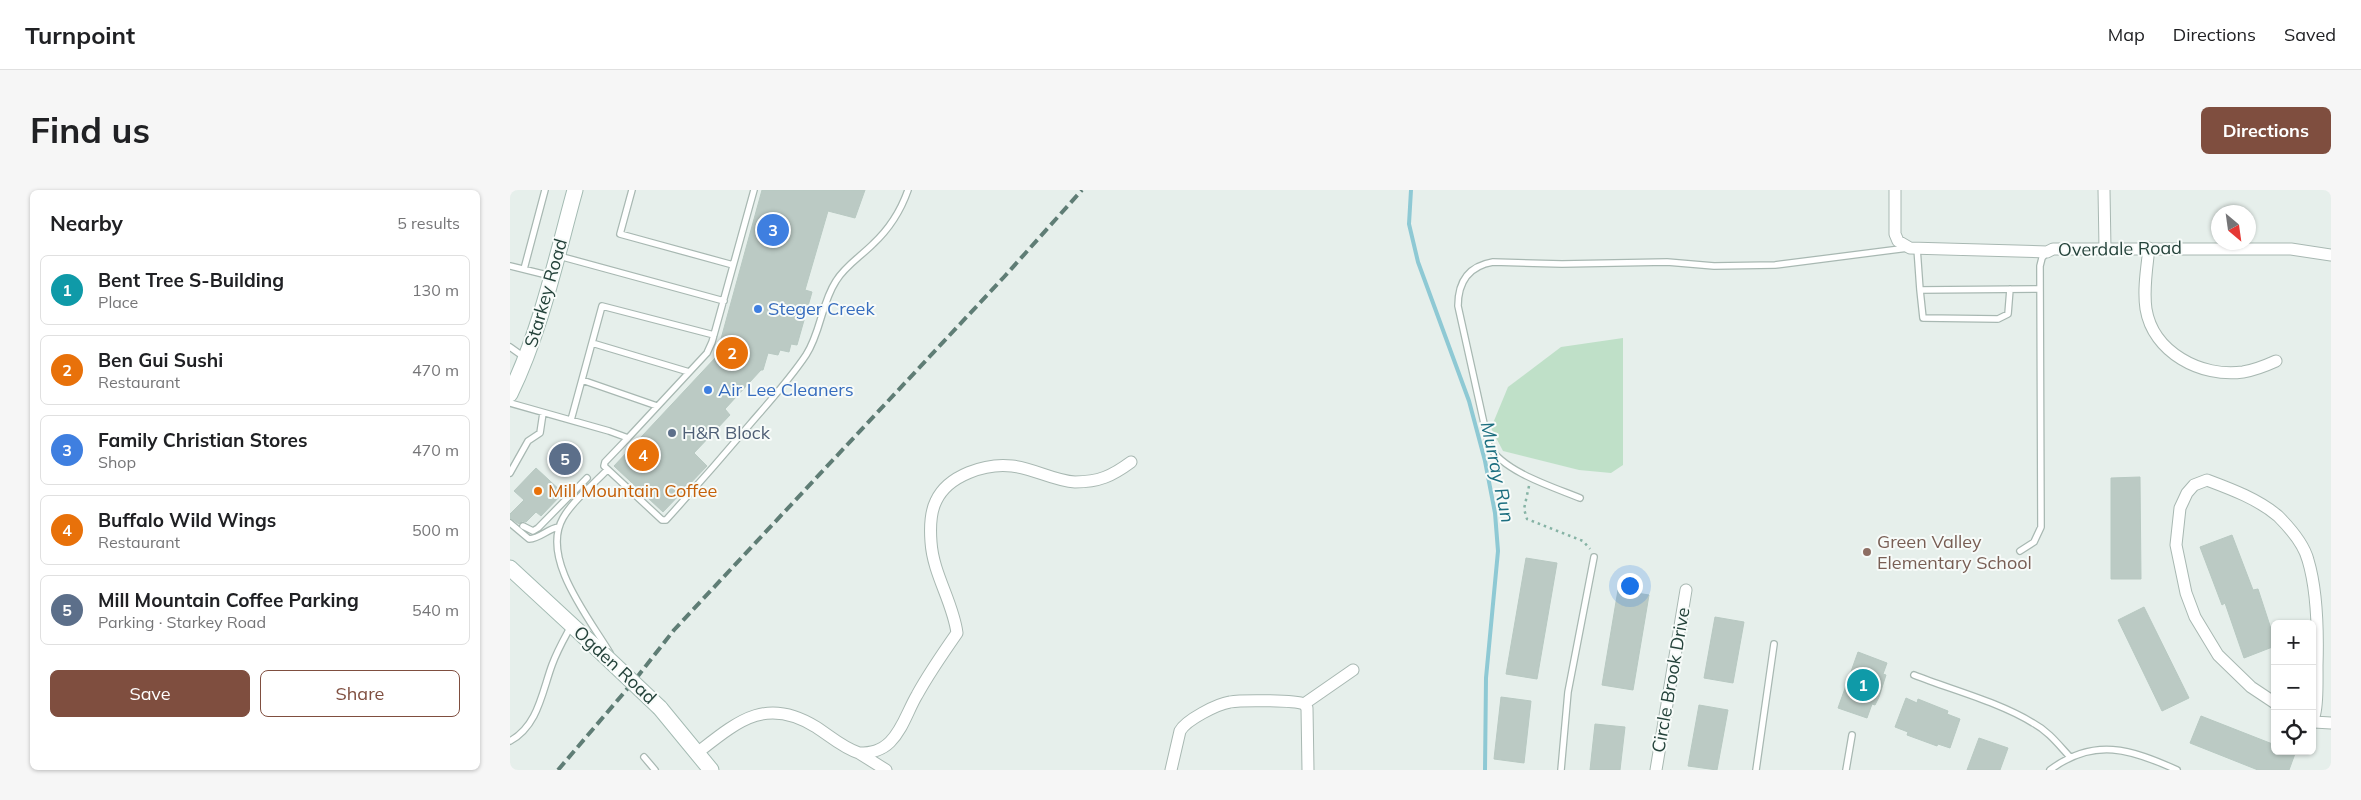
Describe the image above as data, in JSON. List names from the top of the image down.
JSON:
{
  "streets": {
    "street": [
      "Overdale Road",
      "Starkey Road",
      "Ogden Road",
      "Circle Brook Drive"
    ]
  },
  "water": ["Murray Run"],
  "places": [
    "Steger Creek",
    "Air Lee Cleaners",
    "H&R Block",
    "Mill Mountain Coffee",
    "Green Valley Elementary School"
  ],
  "north": "bottom right",
  "page": {
    "header": "Turnpoint",
    "nav": ["Map", "Directions", "Saved"],
    "buttons": [
      "Directions",
      ["Save", "Share"]
    ],
    "title": "Find us",
    "heading": ["Nearby", "5 results"],
    "pins": [
      "3",
      "2",
      "4",
      "5",
      "1"
    ],
    "list": [
      {
        "mark": "1",
        "name": "Bent Tree S-Building",
        "note": "Place",
        "value": "130 m"
      },
      {
        "mark": "2",
        "name": "Ben Gui Sushi",
        "note": "Restaurant",
        "value": "470 m"
      },
      {
        "mark": "3",
        "name": "Family Christian Stores",
        "note": "Shop",
        "value": "470 m"
      },
      {
        "mark": "4",
        "name": "Buffalo Wild Wings",
        "note": "Restaurant",
        "value": "500 m"
      },
      {
        "mark": "5",
        "name": "Mill Mountain Coffee Parking",
        "note": "Parking · Starkey Road",
        "value": "540 m"
      }
    ],
    "map_buttons": ["+", "−"]
  }
}
